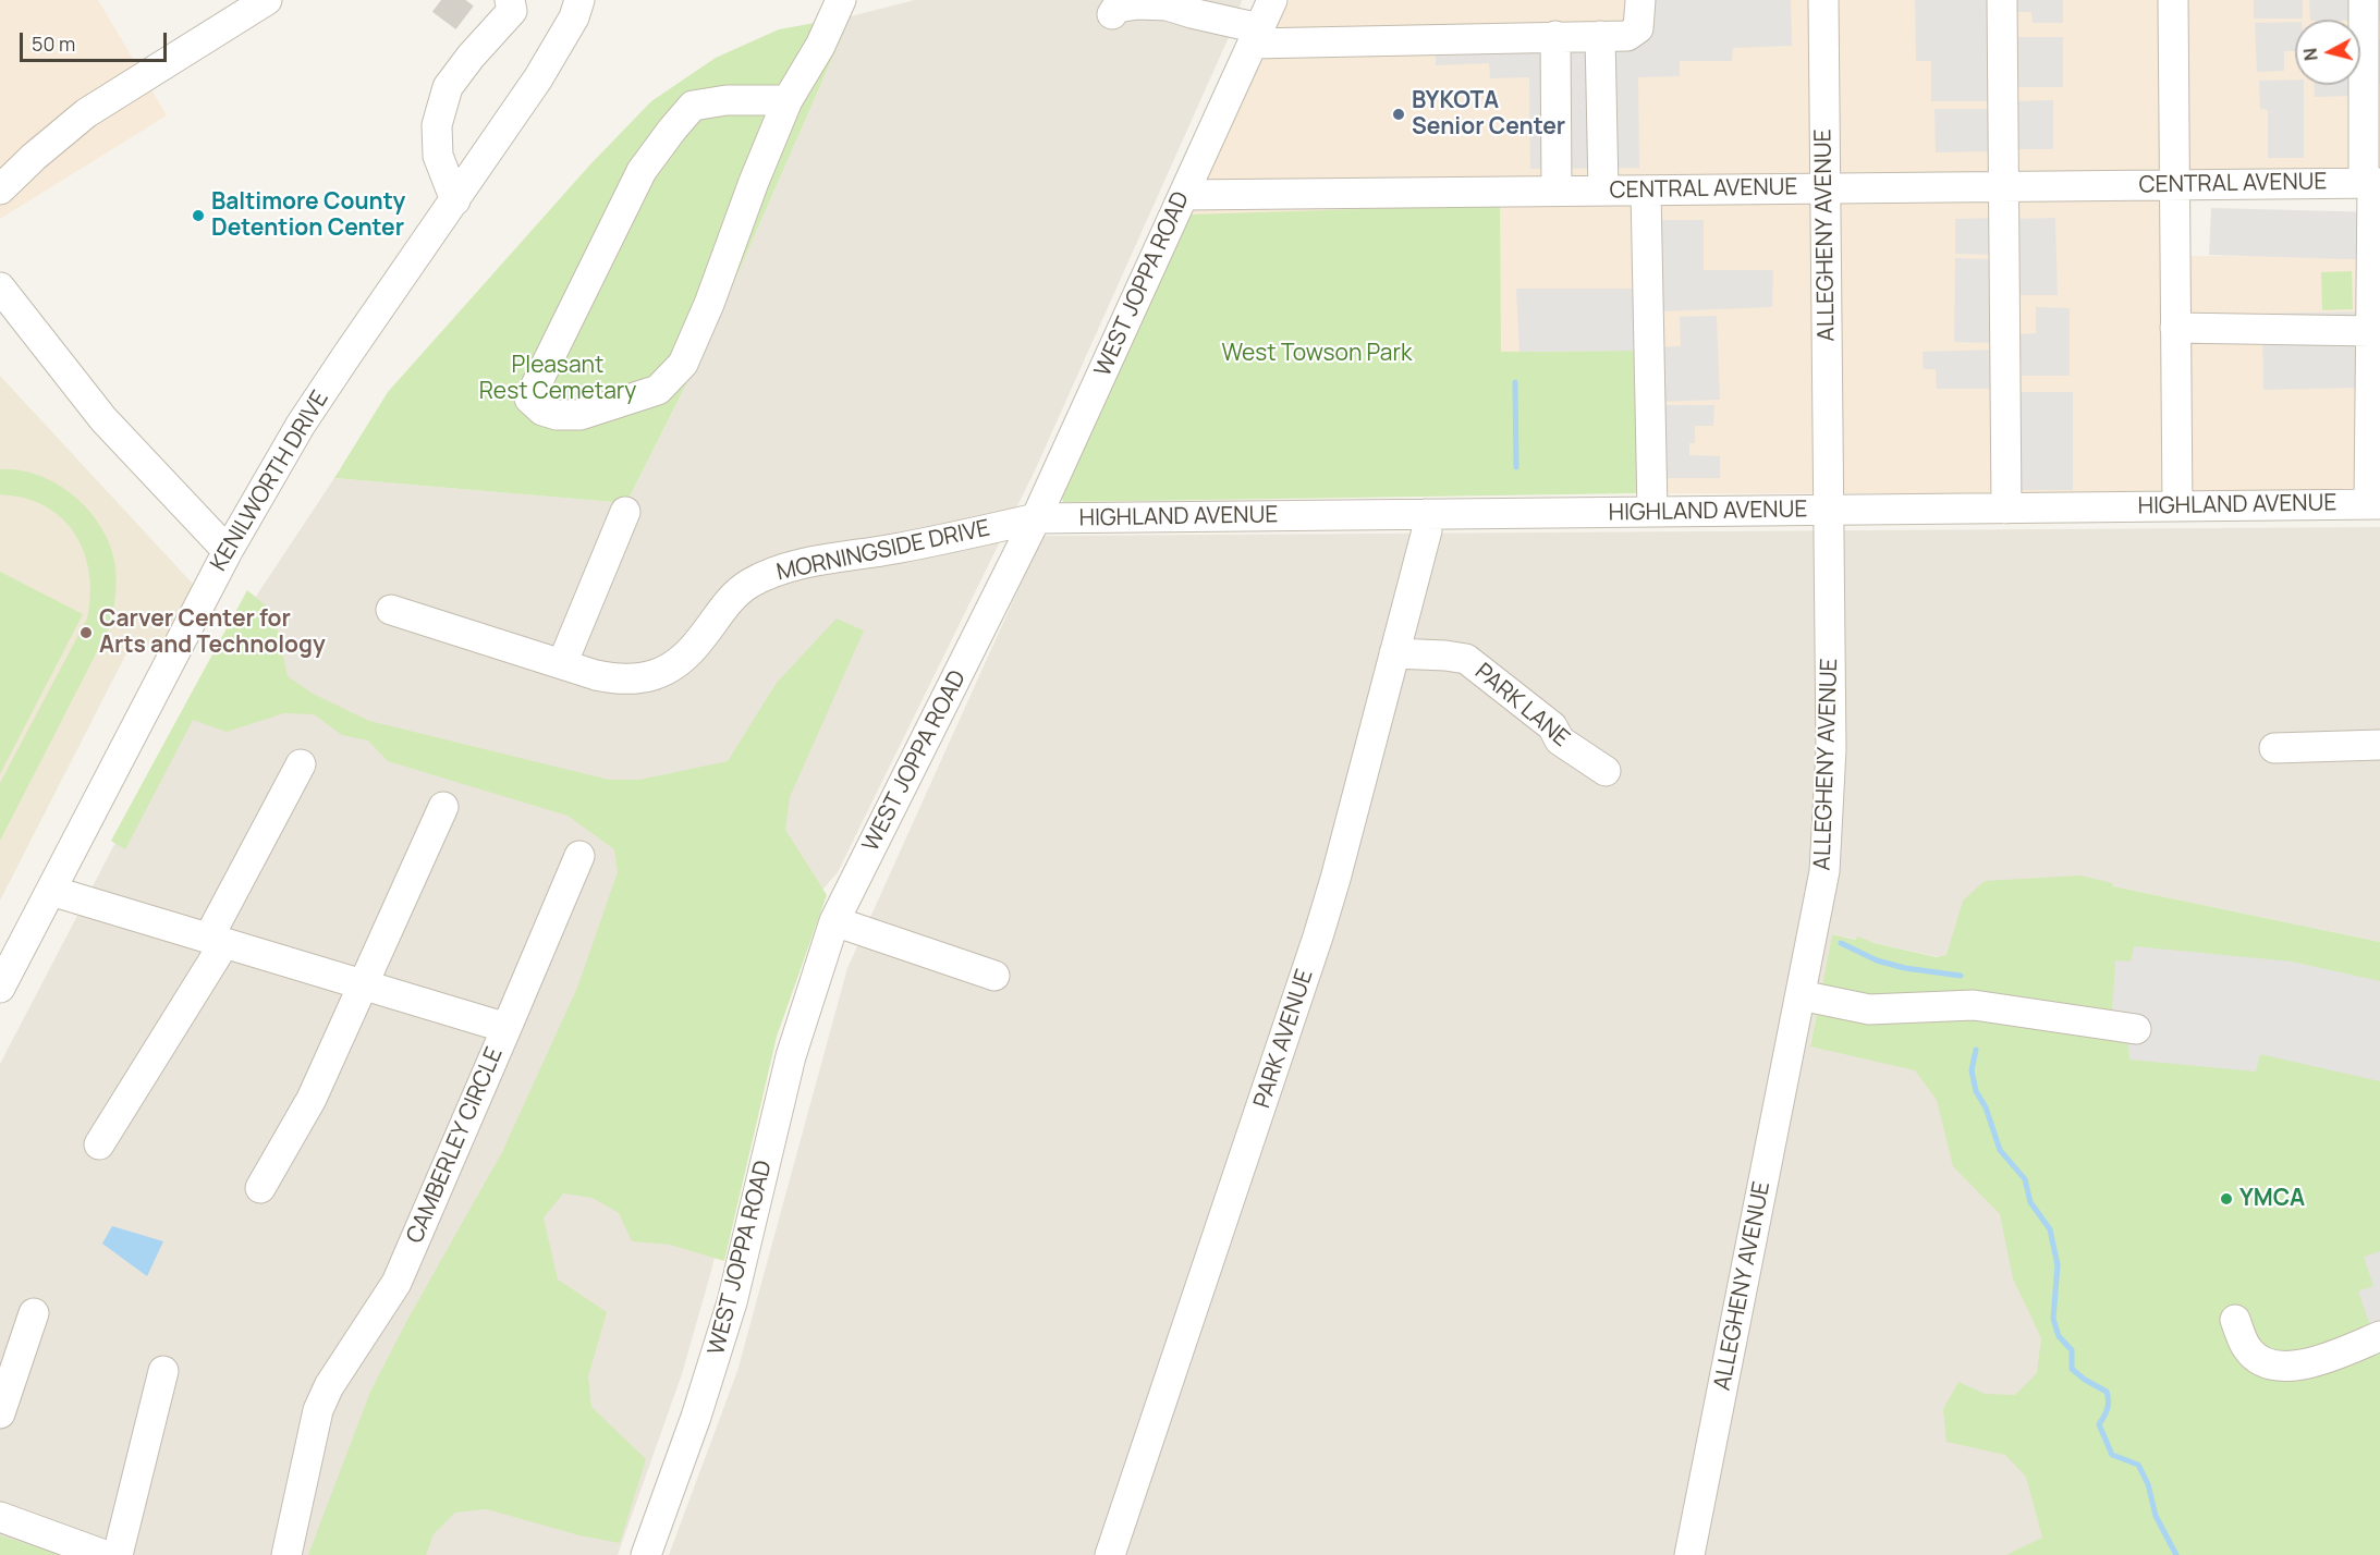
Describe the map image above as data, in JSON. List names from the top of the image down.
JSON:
{
  "streets": {
    "street": [
      "CENTRAL AVENUE",
      "ALLEGHENY AVENUE",
      "WEST JOPPA ROAD",
      "KENILWORTH DRIVE",
      "HIGHLAND AVENUE",
      "MORNINGSIDE DRIVE",
      "PARK LANE",
      "PARK AVENUE",
      "CAMBERLEY CIRCLE"
    ]
  },
  "crossings": [
    ["CENTRAL AVENUE", "ALLEGHENY AVENUE"],
    ["CENTRAL AVENUE", "WEST JOPPA ROAD"],
    ["ALLEGHENY AVENUE", "HIGHLAND AVENUE"],
    ["WEST JOPPA ROAD", "HIGHLAND AVENUE"],
    ["WEST JOPPA ROAD", "MORNINGSIDE DRIVE"],
    ["KENILWORTH DRIVE", "CAMBERLEY CIRCLE"],
    ["HIGHLAND AVENUE", "MORNINGSIDE DRIVE"],
    ["HIGHLAND AVENUE", "PARK AVENUE"],
    ["PARK LANE", "PARK AVENUE"]
  ],
  "parks": ["West Towson Park", "Pleasant Rest Cemetary"],
  "places": [
    "BYKOTA Senior Center",
    "Baltimore County Detention Center",
    "Carver Center for Arts and Technology",
    "YMCA"
  ],
  "scale_bar": "50 m",
  "north": "left"
}
